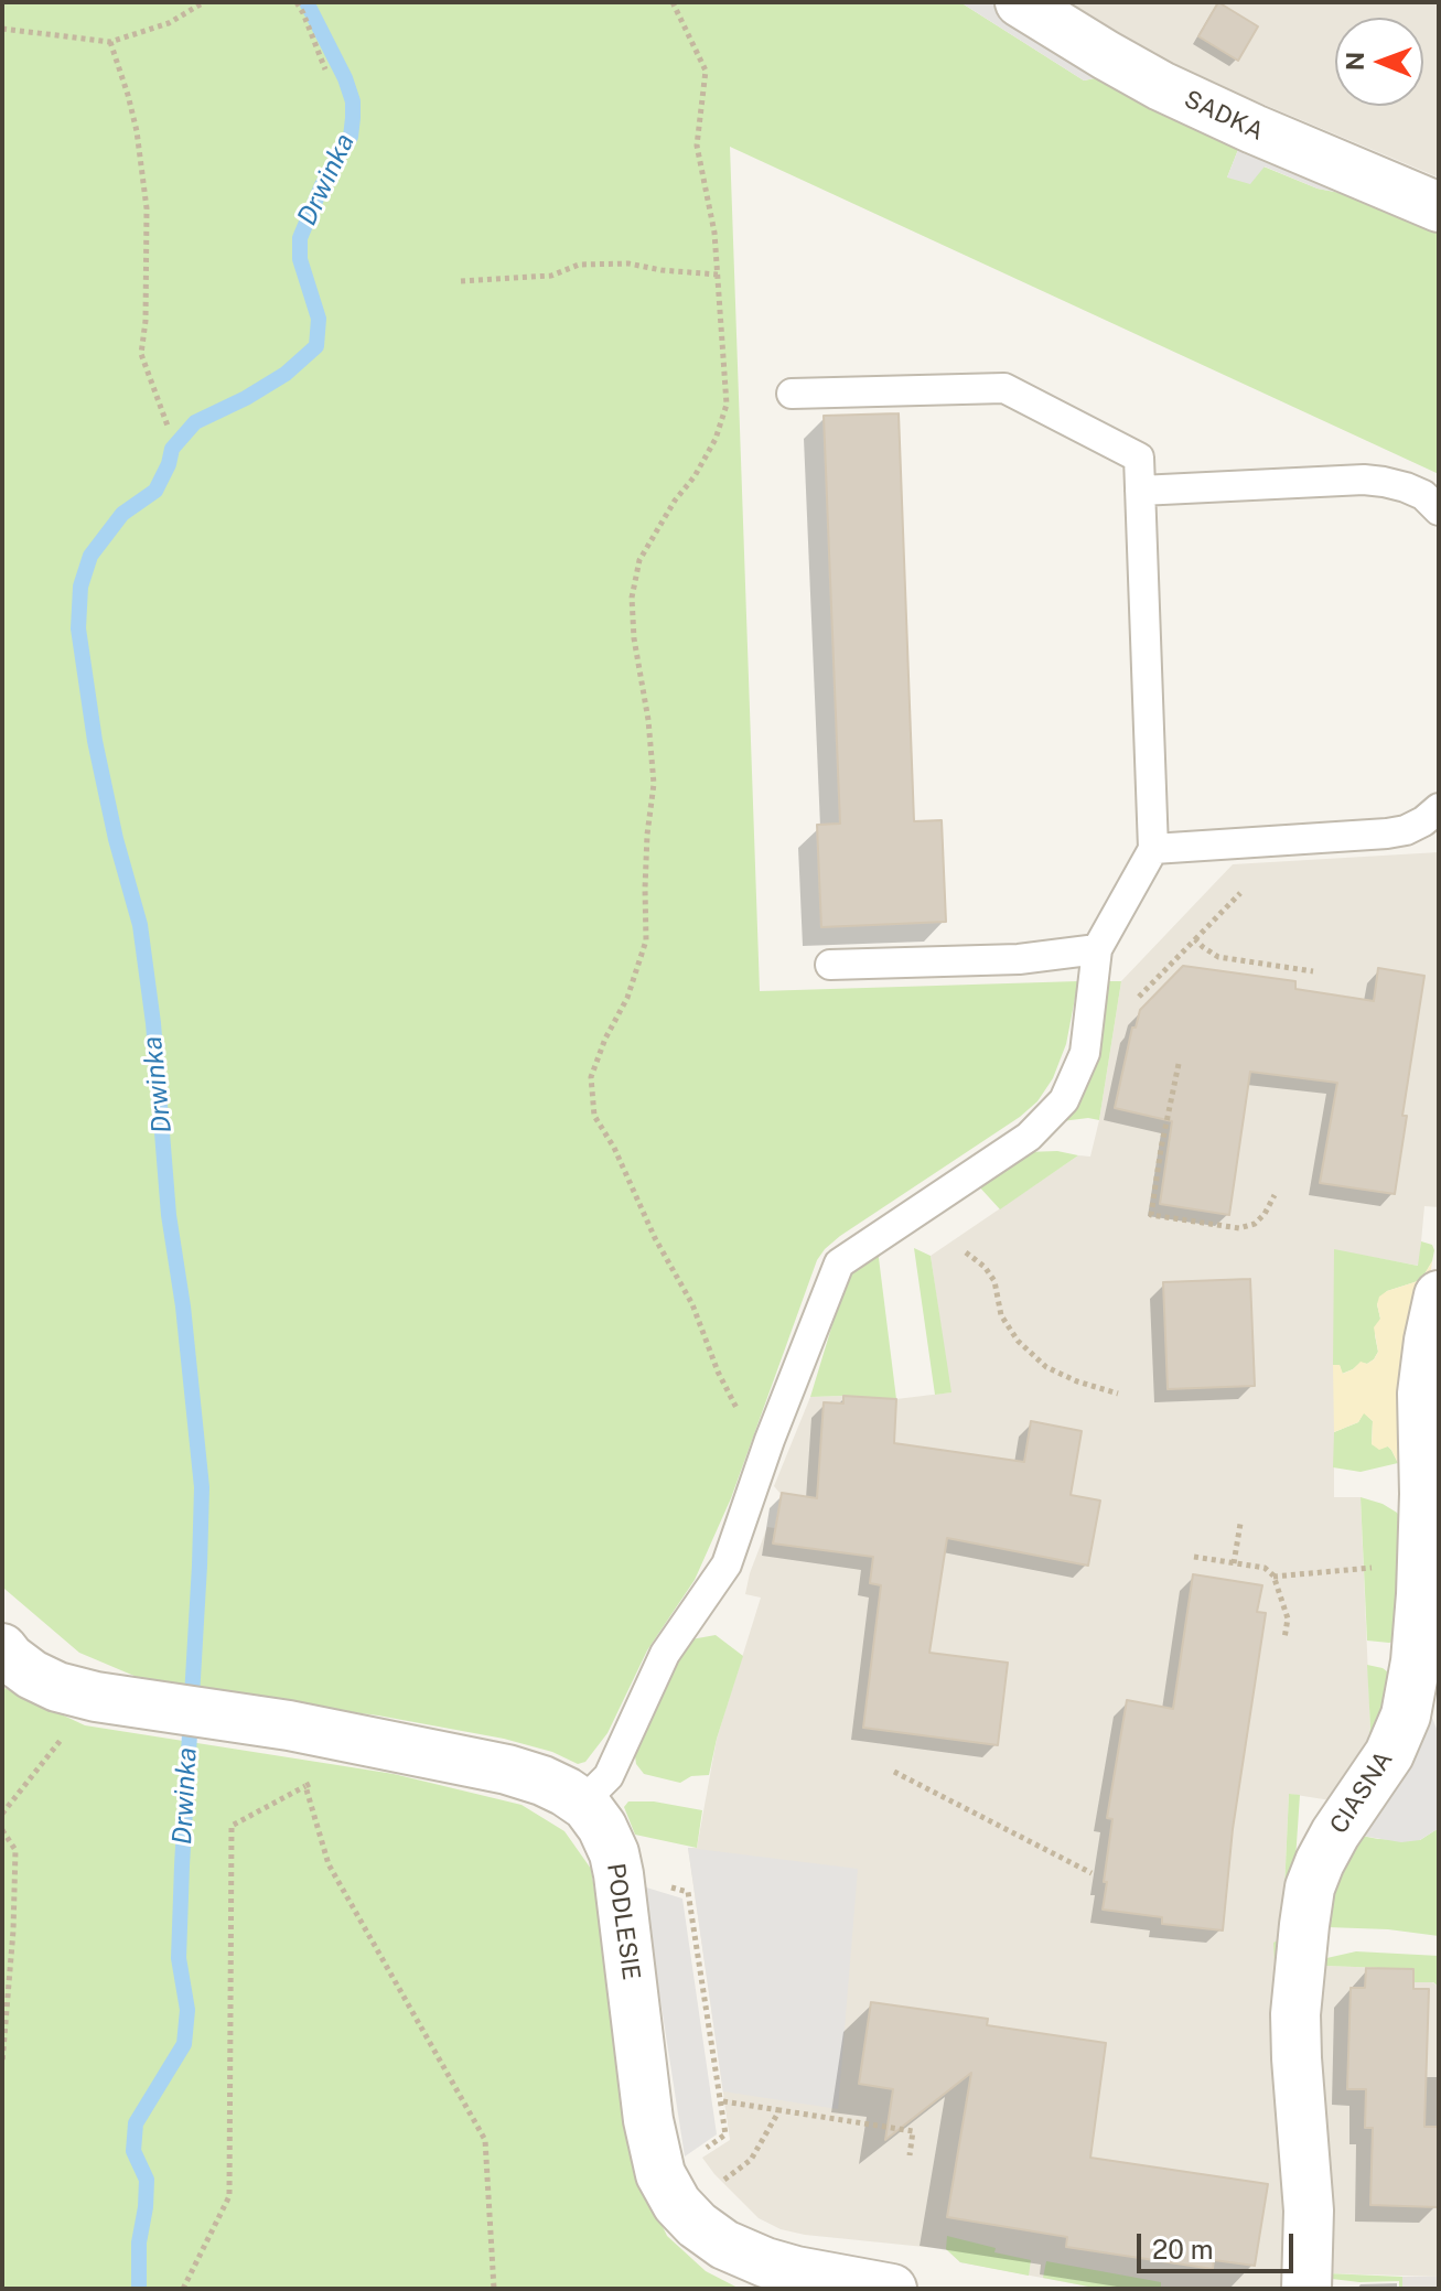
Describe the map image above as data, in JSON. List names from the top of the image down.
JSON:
{
  "streets": {
    "street": ["SADKA", "CIASNA", "PODLESIE"]
  },
  "water": ["Drwinka"],
  "scale_bar": "20 m",
  "north": "left"
}
